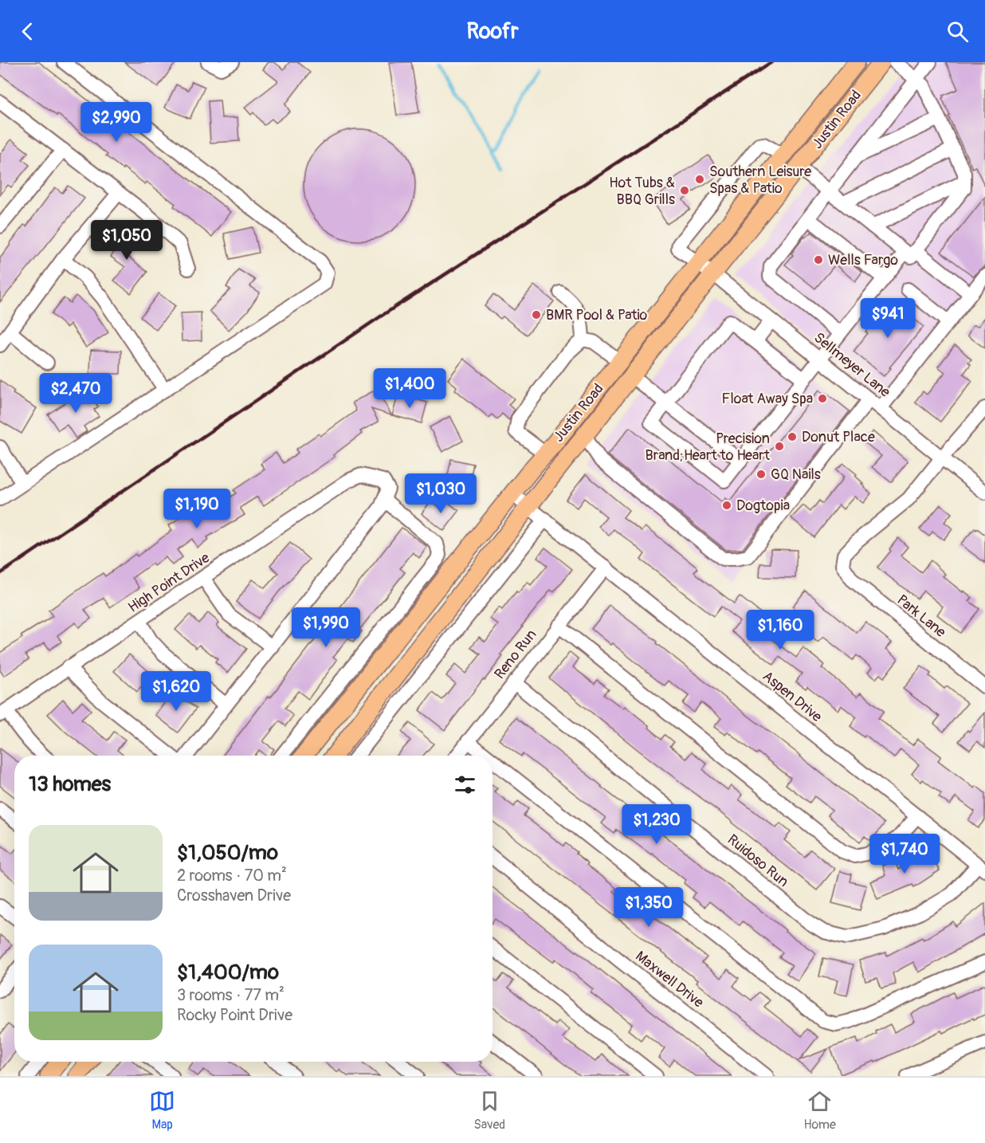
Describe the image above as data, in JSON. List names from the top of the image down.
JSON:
{
  "streets": {
    "main road": ["Justin Road"],
    "street": [
      "Sellmeyer Lane",
      "High Point Drive",
      "Park Lane",
      "Reno Run",
      "Aspen Drive",
      "Ruidoso Run",
      "Maxwell Drive"
    ]
  },
  "crossings": [
    ["Justin Road", "Sellmeyer Lane"],
    ["Justin Road", "Aspen Drive"],
    ["Sellmeyer Lane", "Park Lane"],
    ["Reno Run", "Aspen Drive"],
    ["Reno Run", "Ruidoso Run"],
    ["Aspen Drive", "Ruidoso Run"]
  ],
  "places": [
    "Southern Leisure Spas & Patio",
    "Hot Tubs & BBQ Grills",
    "Wells Fargo",
    "BMR Pool & Patio",
    "Float Away Spa",
    "Donut Place",
    "Precision Brand;Heart to Heart",
    "GQ Nails",
    "Dogtopia"
  ],
  "page": {
    "header": "Roofr",
    "price": [
      "$2,990",
      "$1,050",
      "$941",
      "$1,400",
      "$2,470",
      "$1,030",
      "$1,190",
      "$1,990",
      "$1,160",
      "$1,620",
      "$1,230",
      "$1,740",
      "$1,350"
    ],
    "heading": "13 homes",
    "list": [
      {
        "name": "$1,050/mo",
        "note": "2 rooms · 70 m² · Crosshaven Drive"
      },
      {
        "name": "$1,400/mo",
        "note": "3 rooms · 77 m² · Rocky Point Drive"
      }
    ],
    "tabs": ["Map", "Saved", "Home"]
  }
}
